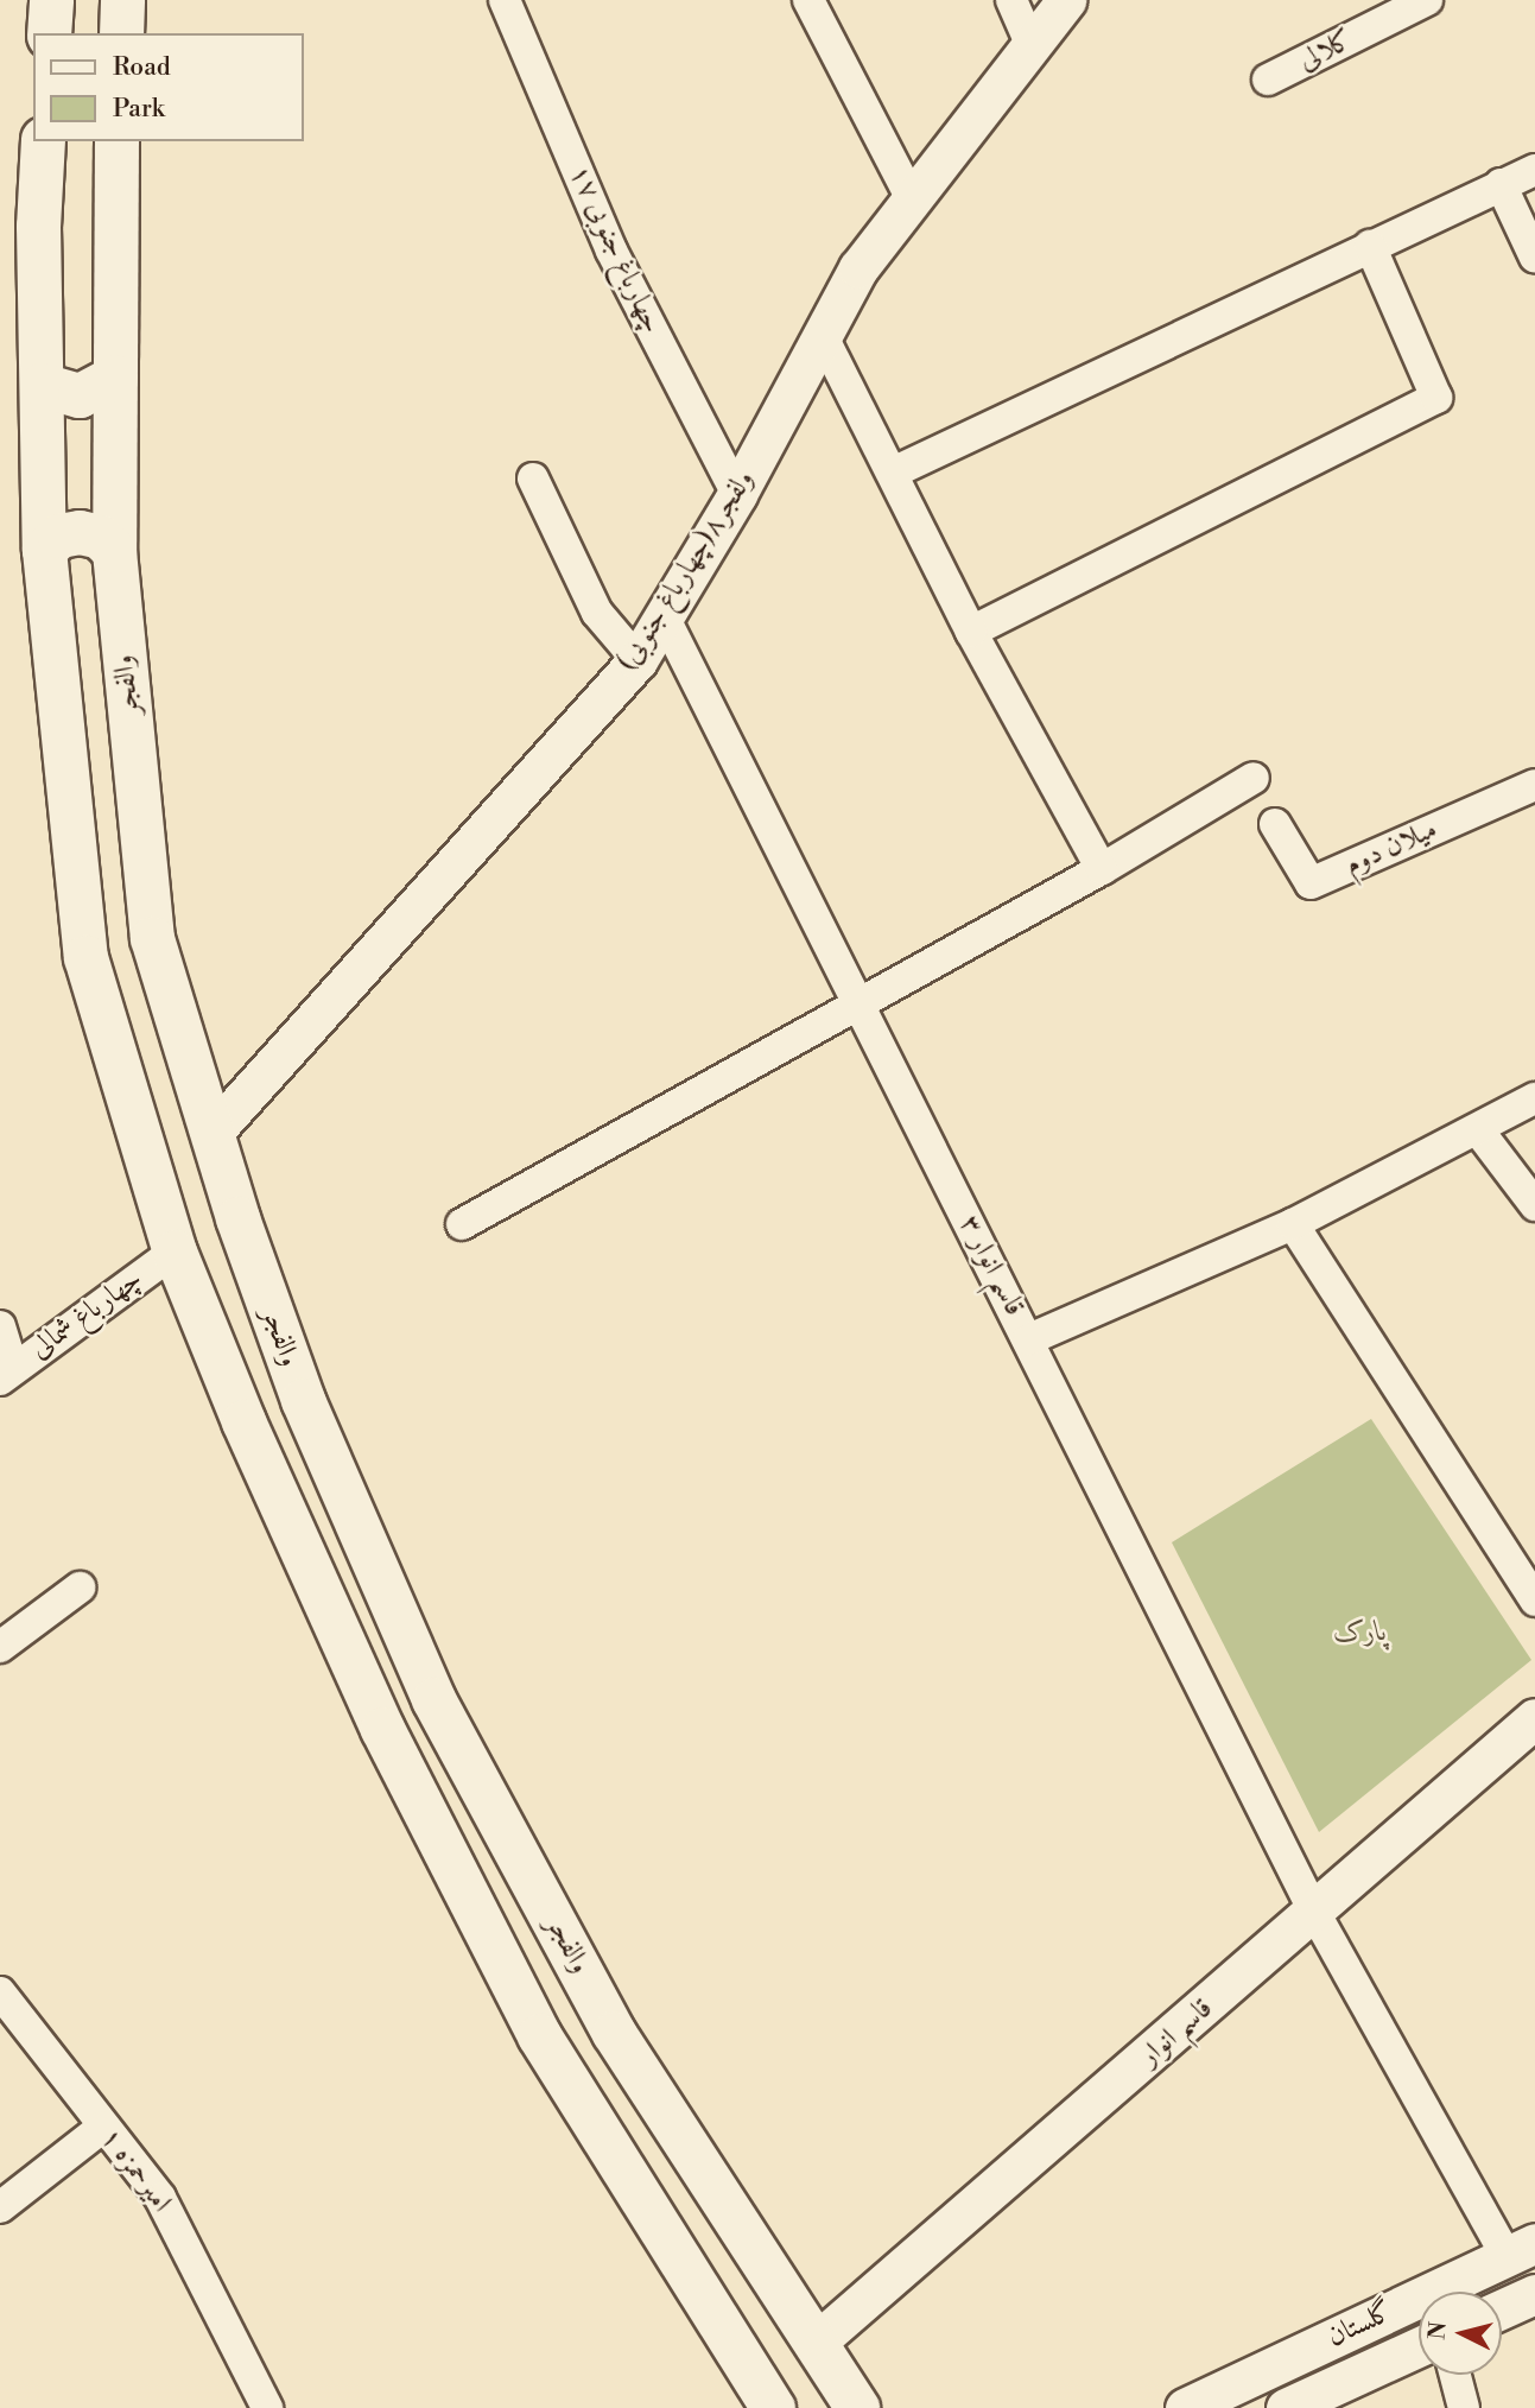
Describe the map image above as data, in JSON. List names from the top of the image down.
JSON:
{
  "streets": {
    "main road": ["والفجر"],
    "street": [
      "کلالی",
      "چهارباغ جنوبی ۱۷",
      "ولفجر۸(چهارباغ جنوبی)",
      "میلان دوم",
      "قاسم انوار ۳",
      "چهارباغ شمالی",
      "قاسم انوار",
      "امیرحمزه ۱",
      "گلستان"
    ]
  },
  "crossings": [
    ["چهارباغ جنوبی ۱۷", "ولفجر۸(چهارباغ جنوبی)"],
    ["ولفجر۸(چهارباغ جنوبی)", "والفجر"],
    ["ولفجر۸(چهارباغ جنوبی)", "قاسم انوار ۳"],
    ["والفجر", "قاسم انوار"],
    ["قاسم انوار ۳", "قاسم انوار"],
    ["قاسم انوار ۳", "گلستان"]
  ],
  "parks": ["پارک"],
  "legend": ["Road", "Park"],
  "north": "left"
}
